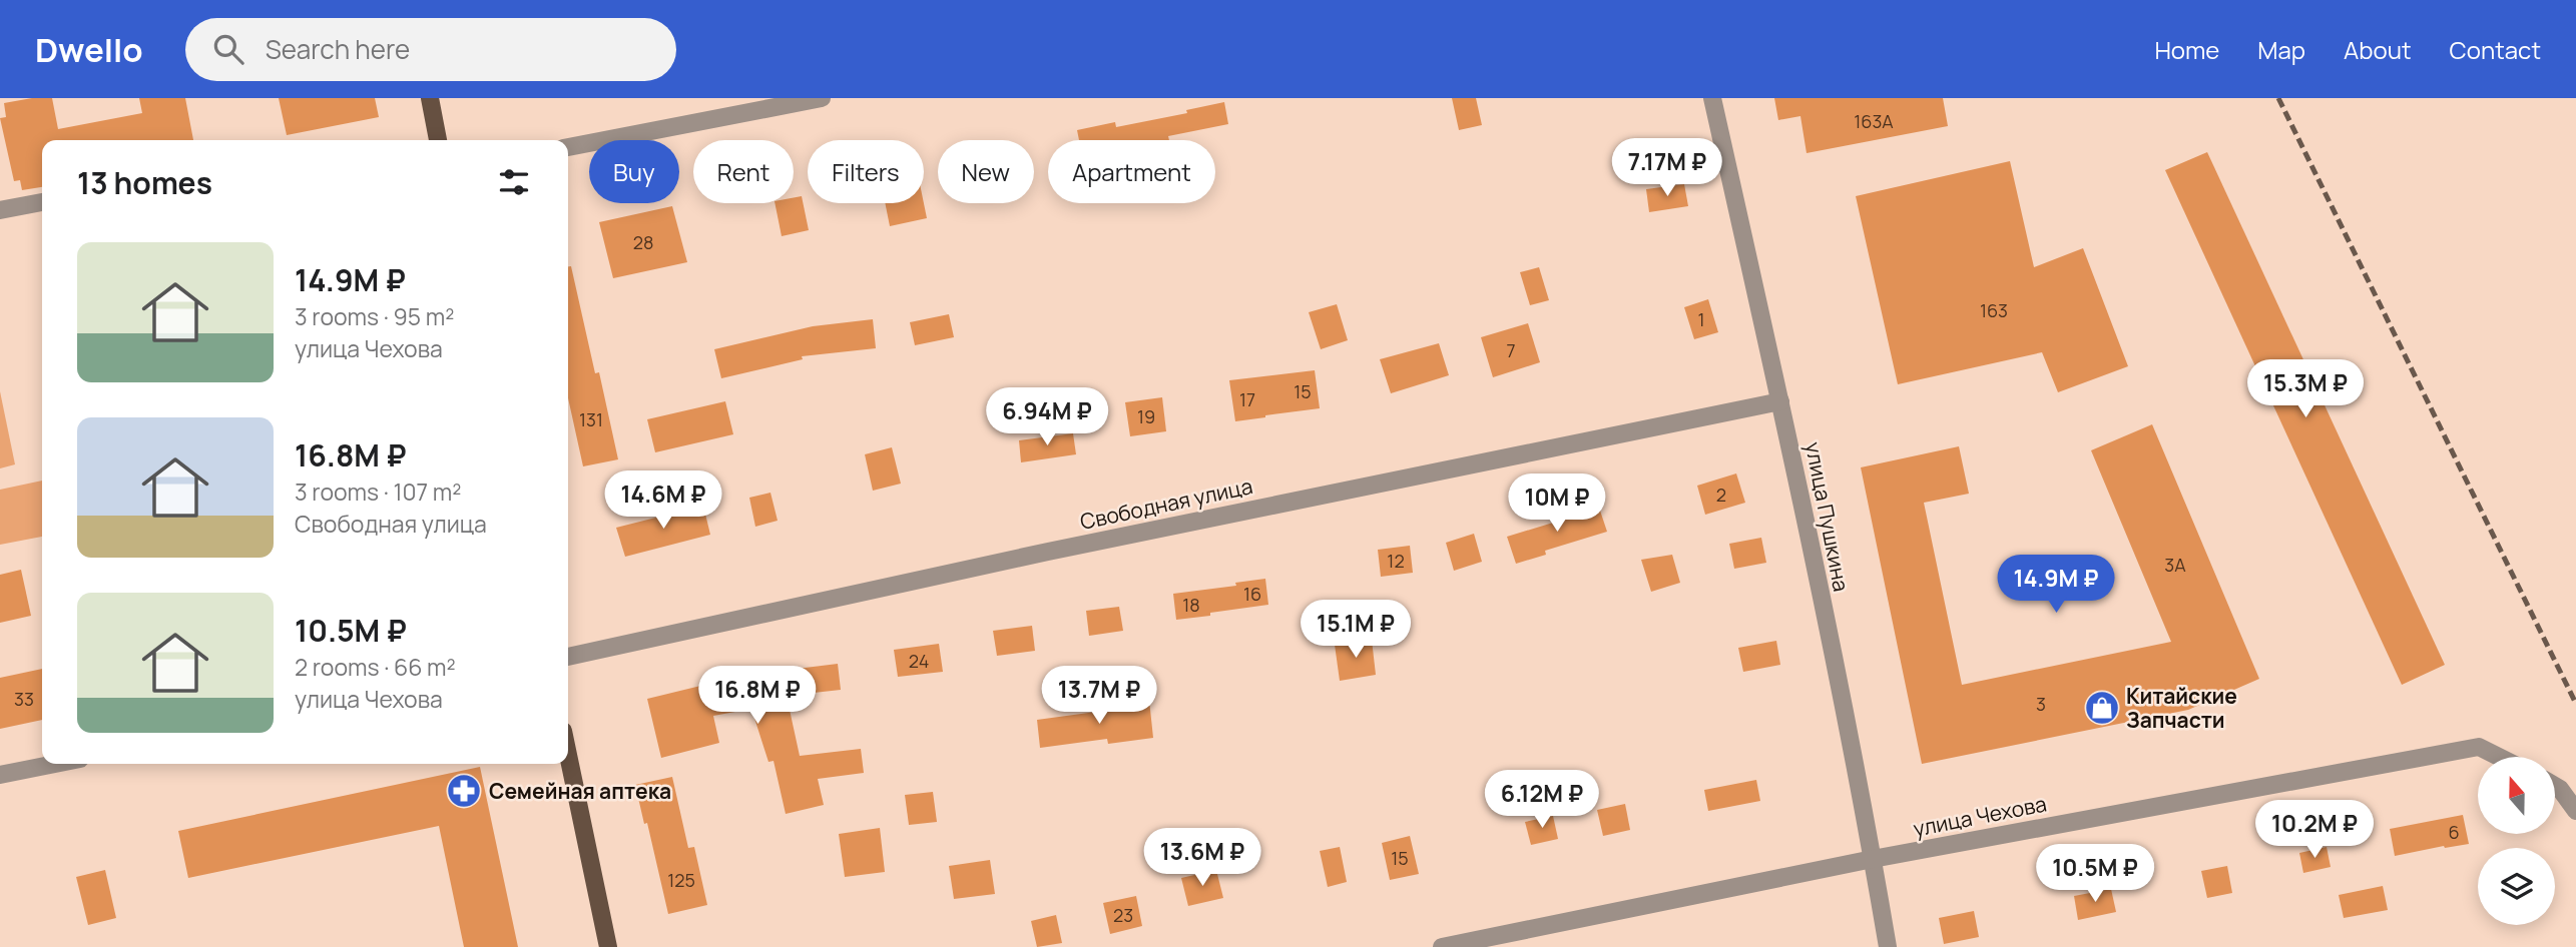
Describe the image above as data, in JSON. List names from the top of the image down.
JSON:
{
  "streets": {
    "street": ["Свободная улица", "улица Пушкина", "улица Чехова"]
  },
  "crossings": [
    ["Свободная улица", "улица Пушкина"],
    ["улица Пушкина", "улица Чехова"]
  ],
  "places": {
    "shop": ["Китайские Запчасти"],
    "pharmacy": ["Семейная аптека"]
  },
  "house_numbers": [
    "163А",
    "28",
    "163",
    "1",
    "7",
    "15",
    "17",
    "19",
    "131",
    "2",
    "12",
    "3А",
    "16",
    "18",
    "24",
    "33",
    "3",
    "6",
    "15",
    "125",
    "23"
  ],
  "north": "top",
  "page": {
    "header": "Dwello",
    "search": "Search here",
    "nav": [
      "Home",
      "Map",
      "About",
      "Contact"
    ],
    "price": [
      "7.17M ₽",
      "15.3M ₽",
      "6.94M ₽",
      "14.6M ₽",
      "10M ₽",
      "14.9M ₽",
      "15.1M ₽",
      "16.8M ₽",
      "13.7M ₽",
      "6.12M ₽",
      "10.2M ₽",
      "13.6M ₽",
      "10.5M ₽"
    ],
    "chip": [
      "Buy",
      "Rent",
      "Filters",
      "New",
      "Apartment"
    ],
    "heading": "13 homes",
    "list": [
      {
        "name": "14.9M ₽",
        "note": "3 rooms · 95 m² · улица Чехова"
      },
      {
        "name": "16.8M ₽",
        "note": "3 rooms · 107 m² · Свободная улица"
      },
      {
        "name": "10.5M ₽",
        "note": "2 rooms · 66 m² · улица Чехова"
      }
    ]
  }
}
